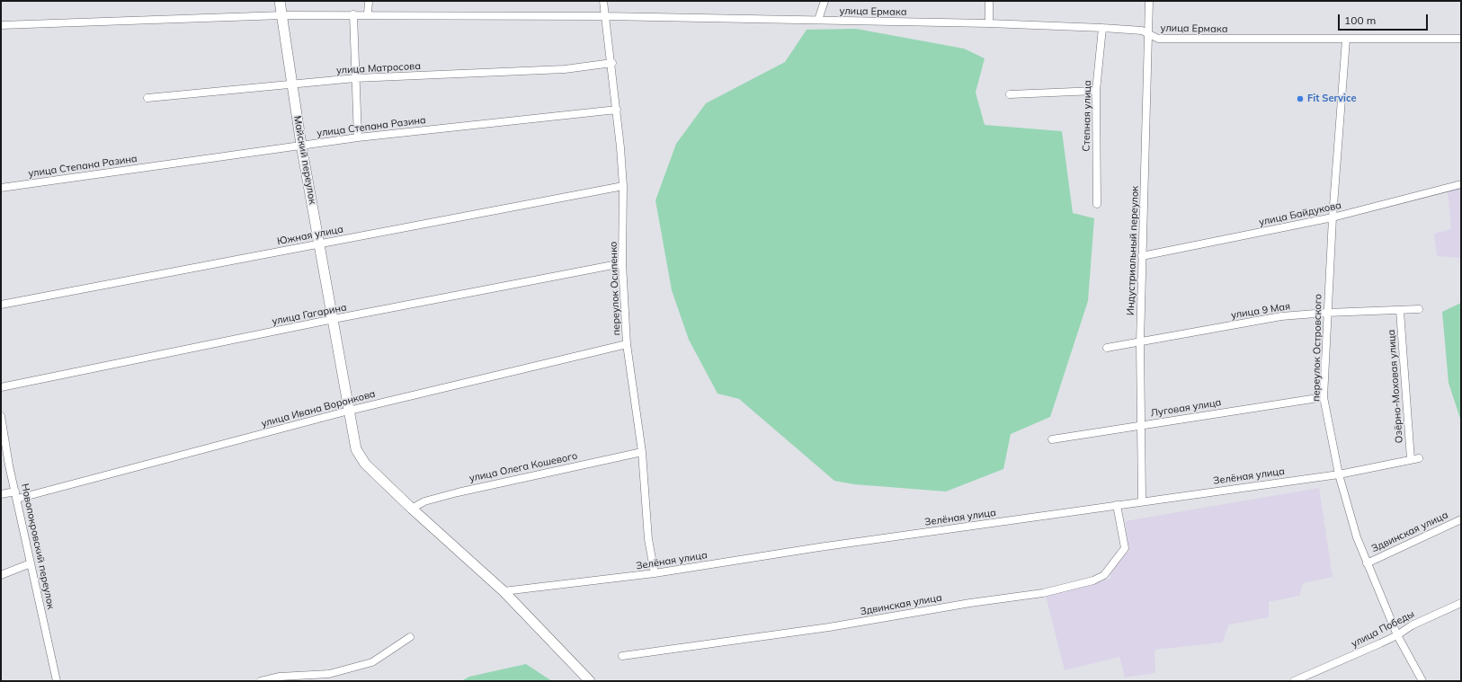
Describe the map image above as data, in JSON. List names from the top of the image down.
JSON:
{
  "streets": {
    "main road": ["Майский переулок"],
    "street": [
      "улица Ермака",
      "улица Матросова",
      "Степная улица",
      "улица Степана Разина",
      "улица Байдукова",
      "Южная улица",
      "Индустриальный переулок",
      "переулок Осипенко",
      "улица 9 Мая",
      "улица Гагарина",
      "переулок Островского",
      "Озёрно-Моховая улица",
      "Луговая улица",
      "улица Ивана Воронкова",
      "улица Олега Кошевого",
      "Зелёная улица",
      "Здвинская улица",
      "Новопокровский переулок",
      "улица Победы"
    ]
  },
  "crossings": [
    ["улица Ермака", "Степная улица"],
    ["улица Ермака", "Майский переулок"],
    ["улица Ермака", "Индустриальный переулок"],
    ["улица Ермака", "переулок Осипенко"],
    ["улица Ермака", "переулок Островского"],
    ["улица Матросова", "Майский переулок"],
    ["улица Матросова", "переулок Осипенко"],
    ["улица Степана Разина", "Майский переулок"],
    ["улица Степана Разина", "переулок Осипенко"],
    ["Майский переулок", "Южная улица"],
    ["Майский переулок", "улица Гагарина"],
    ["Майский переулок", "улица Ивана Воронкова"],
    ["Майский переулок", "улица Олега Кошевого"],
    ["Майский переулок", "Зелёная улица"],
    ["улица Байдукова", "Индустриальный переулок"],
    ["улица Байдукова", "переулок Островского"],
    ["Южная улица", "переулок Осипенко"],
    ["Индустриальный переулок", "улица 9 Мая"],
    ["Индустриальный переулок", "Луговая улица"],
    ["Индустриальный переулок", "Зелёная улица"],
    ["переулок Осипенко", "улица Гагарина"],
    ["переулок Осипенко", "улица Ивана Воронкова"],
    ["переулок Осипенко", "улица Олега Кошевого"],
    ["переулок Осипенко", "Зелёная улица"],
    ["улица 9 Мая", "переулок Островского"],
    ["улица 9 Мая", "Озёрно-Моховая улица"],
    ["переулок Островского", "Луговая улица"],
    ["переулок Островского", "Зелёная улица"],
    ["переулок Островского", "Здвинская улица"],
    ["переулок Островского", "улица Победы"],
    ["Озёрно-Моховая улица", "Зелёная улица"],
    ["улица Ивана Воронкова", "Новопокровский переулок"],
    ["Зелёная улица", "Здвинская улица"]
  ],
  "places": ["Fit Service"],
  "scale_bar": "100 m"
}
